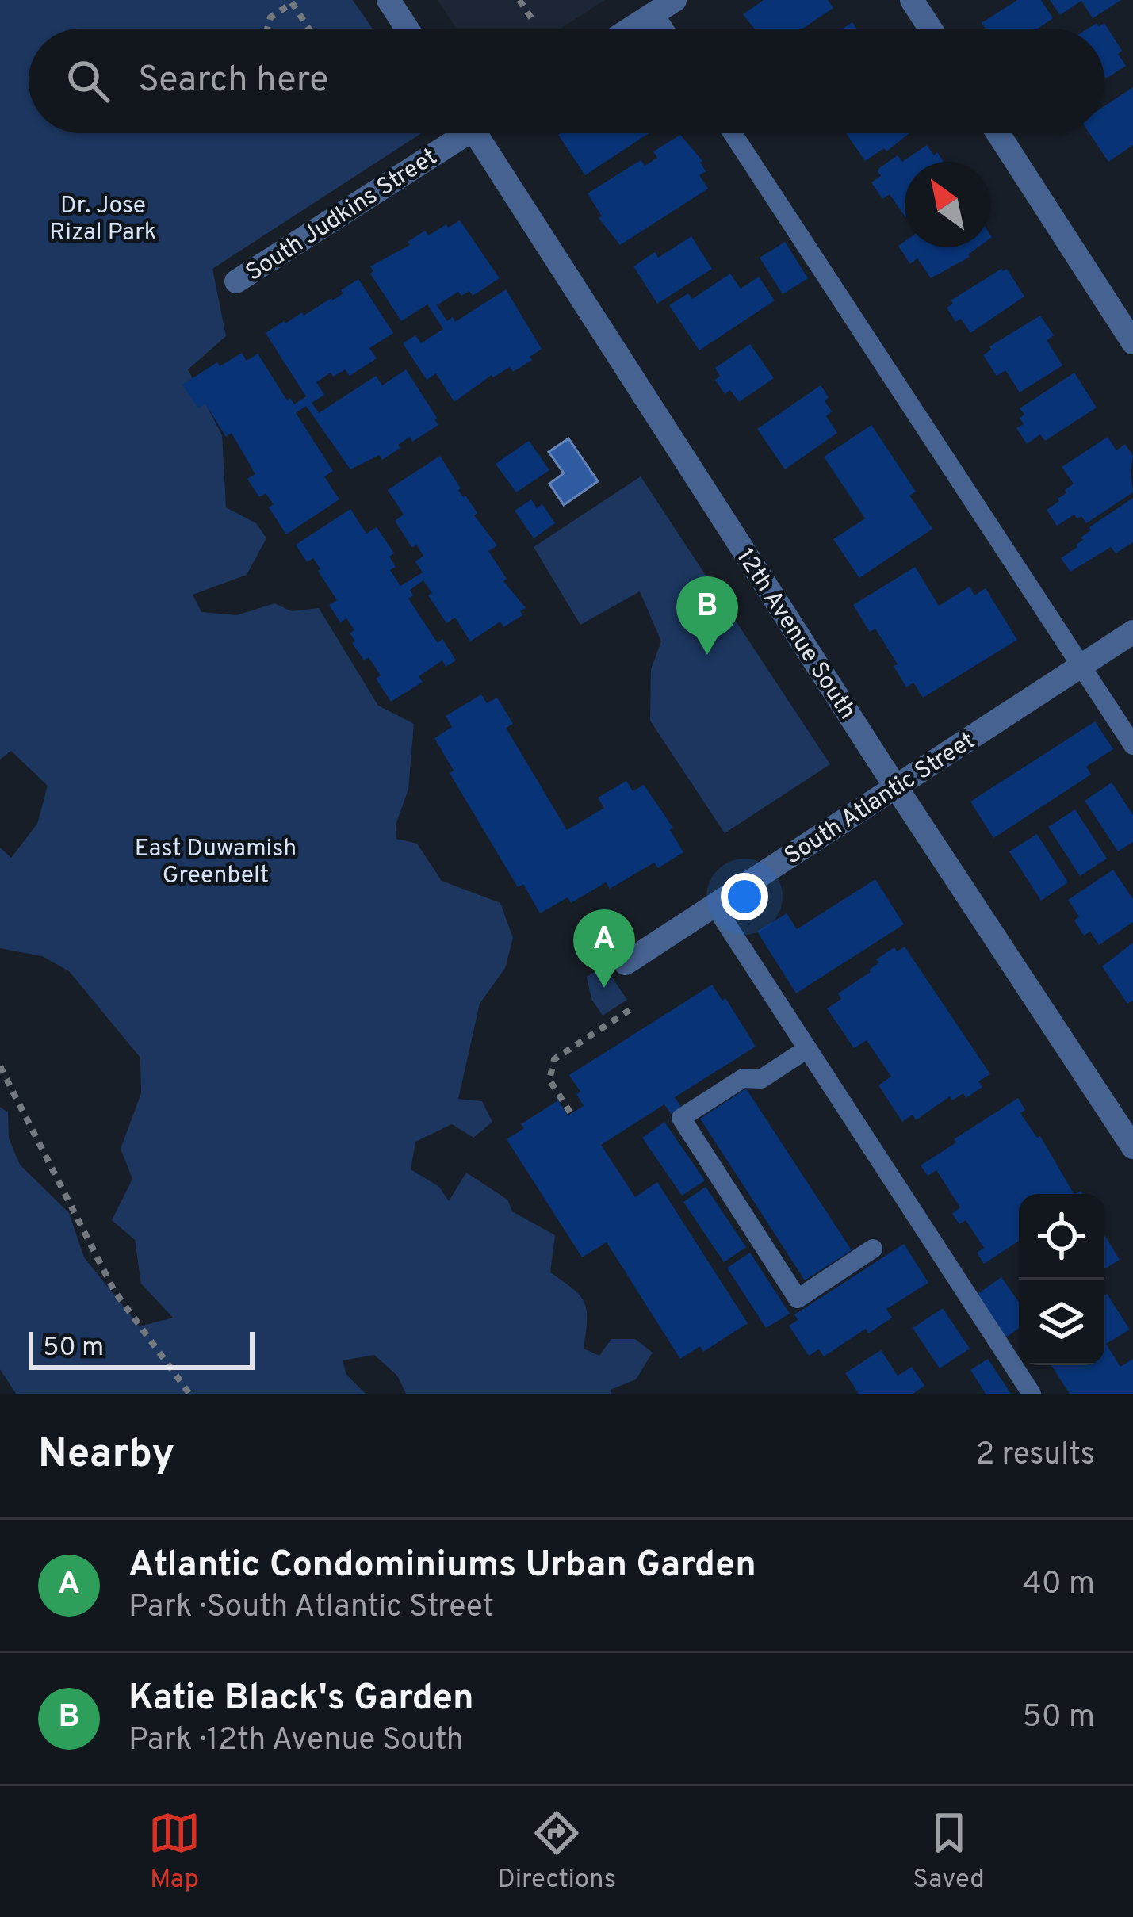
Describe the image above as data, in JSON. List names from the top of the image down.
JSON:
{
  "streets": {
    "street": ["South Judkins Street", "12th Avenue South", "South Atlantic Street"]
  },
  "crossings": [
    ["12th Avenue South", "South Atlantic Street"]
  ],
  "parks": ["Dr. Jose Rizal Park", "East Duwamish Greenbelt"],
  "scale_bar": "50 m",
  "north": "top left",
  "page": {
    "search": "Search here",
    "pins": ["B", "A"],
    "scale": "50 m",
    "heading": ["Nearby", "2 results"],
    "list": [
      {
        "mark": "A",
        "name": "Atlantic Condominiums Urban Garden",
        "note": "Park · South Atlantic Street",
        "value": "40 m"
      },
      {
        "mark": "B",
        "name": "Katie Black's Garden",
        "note": "Park · 12th Avenue South",
        "value": "50 m"
      }
    ],
    "nav": ["Map", "Directions", "Saved"]
  }
}
